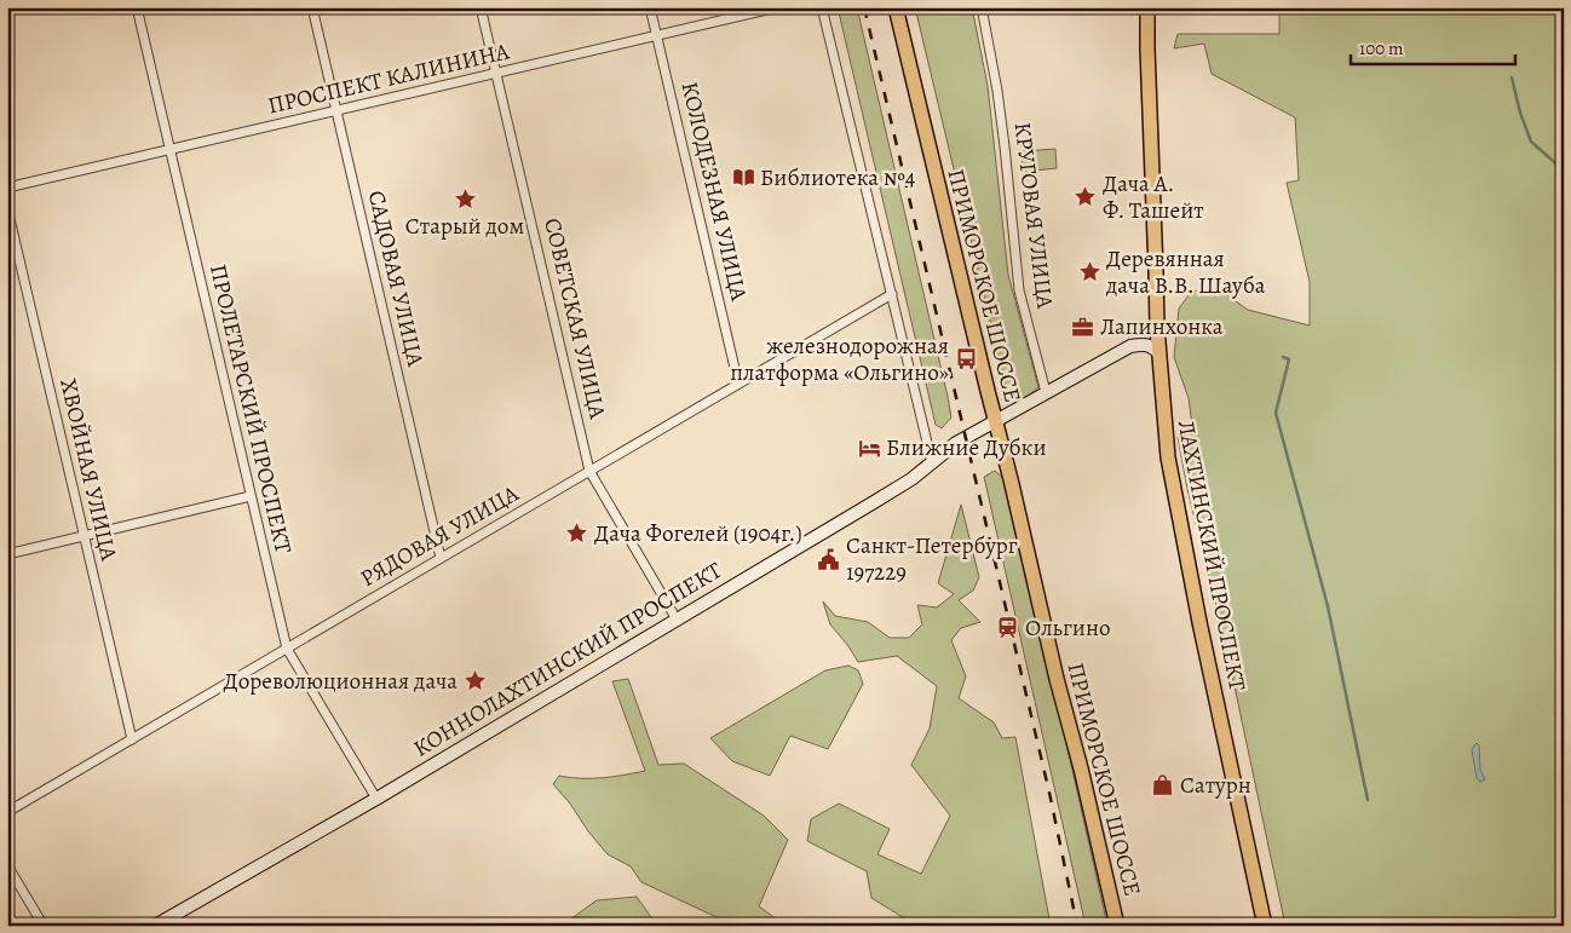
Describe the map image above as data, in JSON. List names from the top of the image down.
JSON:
{
  "streets": {
    "main road": ["ПРИМОРСКОЕ ШОССЕ", "ЛАХТИНСКИЙ ПРОСПЕКТ", "КОННОЛАХТИНСКИЙ ПРОСПЕКТ"],
    "street": [
      "ПРОСПЕКТ КАЛИНИНА",
      "КОЛОДЕЗНАЯ УЛИЦА",
      "КРУГОВАЯ УЛИЦА",
      "САДОВАЯ УЛИЦА",
      "СОВЕТСКАЯ УЛИЦА",
      "ПРОЛЕТАРСКИЙ ПРОСПЕКТ",
      "ХВОЙНАЯ УЛИЦА",
      "РЯДОВАЯ УЛИЦА"
    ]
  },
  "crossings": [
    ["ПРОСПЕКТ КАЛИНИНА", "КОЛОДЕЗНАЯ УЛИЦА"],
    ["ПРОСПЕКТ КАЛИНИНА", "САДОВАЯ УЛИЦА"],
    ["ПРОСПЕКТ КАЛИНИНА", "СОВЕТСКАЯ УЛИЦА"],
    ["ПРОСПЕКТ КАЛИНИНА", "ПРОЛЕТАРСКИЙ ПРОСПЕКТ"],
    ["КОЛОДЕЗНАЯ УЛИЦА", "РЯДОВАЯ УЛИЦА"],
    ["КРУГОВАЯ УЛИЦА", "КОННОЛАХТИНСКИЙ ПРОСПЕКТ"],
    ["САДОВАЯ УЛИЦА", "РЯДОВАЯ УЛИЦА"],
    ["ПРИМОРСКОЕ ШОССЕ", "КОННОЛАХТИНСКИЙ ПРОСПЕКТ"],
    ["СОВЕТСКАЯ УЛИЦА", "РЯДОВАЯ УЛИЦА"],
    ["СОВЕТСКАЯ УЛИЦА", "КОННОЛАХТИНСКИЙ ПРОСПЕКТ"],
    ["ПРОЛЕТАРСКИЙ ПРОСПЕКТ", "РЯДОВАЯ УЛИЦА"],
    ["ПРОЛЕТАРСКИЙ ПРОСПЕКТ", "КОННОЛАХТИНСКИЙ ПРОСПЕКТ"],
    ["ХВОЙНАЯ УЛИЦА", "РЯДОВАЯ УЛИЦА"],
    ["ЛАХТИНСКИЙ ПРОСПЕКТ", "КОННОЛАХТИНСКИЙ ПРОСПЕКТ"]
  ],
  "places": {
    "library": ["Библиотека №4"],
    "place": [
      "Дача А. Ф. Ташейт",
      "Старый дом",
      "Деревянная дача В.В. Шауба",
      "Дача Фогелей (1904г.)",
      "Дореволюционная дача"
    ],
    "office": ["Лапинхонка"],
    "bus stop": ["железнодорожная платформа «Ольгино»"],
    "hotel": ["Ближние Дубки"],
    "public building": ["Санкт-Петербург 197229"],
    "station": ["Ольгино"],
    "shop": ["Сатурн"]
  },
  "scale_bar": "100 m"
}
